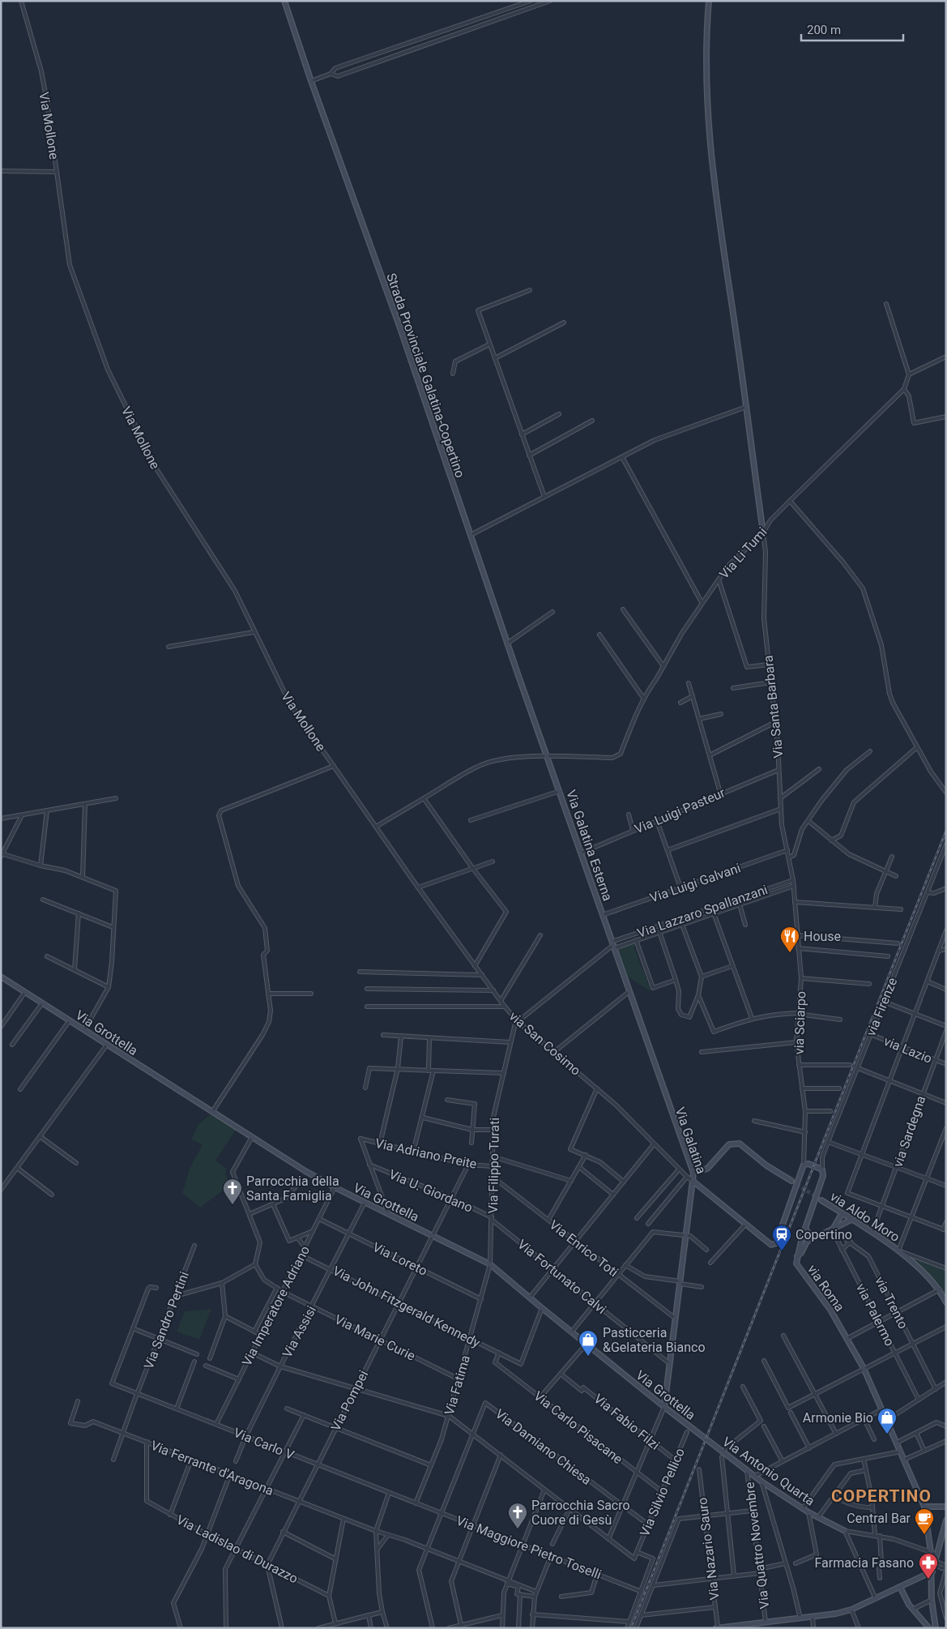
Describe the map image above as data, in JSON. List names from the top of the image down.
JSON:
{
  "streets": {
    "street": [
      "Via Mollone",
      "Strada Provinciale Galatina-Copertino",
      "Via Li Tumi",
      "Via Santa Barbara",
      "Via Luigi Pasteur",
      "Via Galatina Esterna",
      "Via Luigi Galvani",
      "Via Lazzaro Spallanzani",
      "via Firenze",
      "via Sciarpo",
      "Via Grottella",
      "via San Cosimo",
      "via Lazio",
      "via Sardegna",
      "Via Galatina",
      "Via Adriano Preite",
      "Via Filippo Turati",
      "Via U. Giordano",
      "via Aldo Moro",
      "Via Enrico Toti",
      "Via Loreto",
      "Via Fortunato Calvi",
      "via Roma",
      "via Trento",
      "Via Imperatore Adriano",
      "Via John Fitzgerald Kennedy",
      "via Palermo",
      "Via Sandro Pertini",
      "Via Assisi",
      "Via Marie Curie",
      "Via Fatima",
      "Via Pompei",
      "Via Fabio Filzi",
      "Via Carlo Pisacane",
      "Via Carlo V",
      "Via Damiano Chiesa",
      "Via Ferrante d'Aragona",
      "Via Antonio Quarta",
      "Via Silvio Pellico",
      "Via Quattro Novembre",
      "Via Maggiore Pietro Toselli",
      "Via Ladislao di Durazzo",
      "Via Nazario Sauro"
    ]
  },
  "crossings": [
    ["Via Mollone", "via San Cosimo"],
    ["Strada Provinciale Galatina-Copertino", "Via Li Tumi"],
    ["Strada Provinciale Galatina-Copertino", "Via Galatina Esterna"],
    ["Via Li Tumi", "Via Santa Barbara"],
    ["Via Li Tumi", "Via Galatina Esterna"],
    ["Via Santa Barbara", "Via Luigi Pasteur"],
    ["Via Santa Barbara", "Via Luigi Galvani"],
    ["Via Santa Barbara", "Via Lazzaro Spallanzani"],
    ["Via Santa Barbara", "via Sciarpo"],
    ["Via Luigi Pasteur", "Via Galatina Esterna"],
    ["Via Galatina Esterna", "Via Luigi Galvani"],
    ["Via Galatina Esterna", "Via Lazzaro Spallanzani"],
    ["Via Galatina Esterna", "Via Galatina"],
    ["Via Lazzaro Spallanzani", "via Sciarpo"],
    ["Via Lazzaro Spallanzani", "Via Galatina"],
    ["via Firenze", "via Lazio"],
    ["via Firenze", "via Roma"],
    ["via Sciarpo", "Via Galatina"],
    ["Via Grottella", "Via Filippo Turati"],
    ["Via Grottella", "Via Imperatore Adriano"],
    ["Via Grottella", "Via John Fitzgerald Kennedy"],
    ["Via Grottella", "Via Assisi"],
    ["Via Grottella", "Via Fatima"],
    ["Via Grottella", "Via Pompei"],
    ["Via Grottella", "Via Antonio Quarta"],
    ["via San Cosimo", "Via Galatina"],
    ["via San Cosimo", "Via Filippo Turati"],
    ["via Lazio", "via Sardegna"],
    ["via Sardegna", "via Aldo Moro"],
    ["Via Adriano Preite", "Via Filippo Turati"],
    ["Via Adriano Preite", "Via U. Giordano"],
    ["Via Adriano Preite", "Via Pompei"],
    ["Via Filippo Turati", "Via U. Giordano"],
    ["Via Filippo Turati", "Via Enrico Toti"],
    ["Via Filippo Turati", "Via Fortunato Calvi"],
    ["Via Filippo Turati", "Via Fatima"],
    ["Via U. Giordano", "Via Fortunato Calvi"],
    ["Via U. Giordano", "Via Pompei"],
    ["Via Loreto", "Via Imperatore Adriano"],
    ["Via Loreto", "Via Assisi"],
    ["Via Loreto", "Via Fatima"],
    ["Via Loreto", "Via Pompei"],
    ["via Roma", "Via Antonio Quarta"],
    ["via Trento", "via Palermo"],
    ["Via Imperatore Adriano", "Via John Fitzgerald Kennedy"],
    ["Via Imperatore Adriano", "Via Marie Curie"],
    ["Via Imperatore Adriano", "Via Carlo V"],
    ["Via John Fitzgerald Kennedy", "Via Assisi"],
    ["Via John Fitzgerald Kennedy", "Via Fatima"],
    ["Via John Fitzgerald Kennedy", "Via Pompei"],
    ["Via John Fitzgerald Kennedy", "Via Carlo Pisacane"],
    ["Via Sandro Pertini", "Via Carlo V"],
    ["Via Sandro Pertini", "Via Ferrante d'Aragona"],
    ["Via Assisi", "Via Marie Curie"],
    ["Via Assisi", "Via Carlo V"],
    ["Via Marie Curie", "Via Fatima"],
    ["Via Marie Curie", "Via Pompei"],
    ["Via Fatima", "Via Carlo V"],
    ["Via Fatima", "Via Maggiore Pietro Toselli"],
    ["Via Pompei", "Via Carlo V"],
    ["Via Pompei", "Via Ferrante d'Aragona"],
    ["Via Pompei", "Via Ladislao di Durazzo"],
    ["Via Fabio Filzi", "Via Silvio Pellico"],
    ["Via Carlo Pisacane", "Via Silvio Pellico"],
    ["Via Carlo V", "Via Maggiore Pietro Toselli"],
    ["Via Damiano Chiesa", "Via Silvio Pellico"],
    ["Via Ferrante d'Aragona", "Via Ladislao di Durazzo"],
    ["Via Antonio Quarta", "Via Quattro Novembre"]
  ],
  "districts": ["COPERTINO"],
  "places": {
    "restaurant": ["House"],
    "church": ["Parrocchia della Santa Famiglia", "Parrocchia Sacro Cuore di Gesù"],
    "station": ["Copertino"],
    "shop": ["Pasticceria &Gelateria Bianco", "Armonie Bio"],
    "cafe": ["Central Bar"],
    "pharmacy": ["Farmacia Fasano"]
  },
  "scale_bar": "200 m"
}
